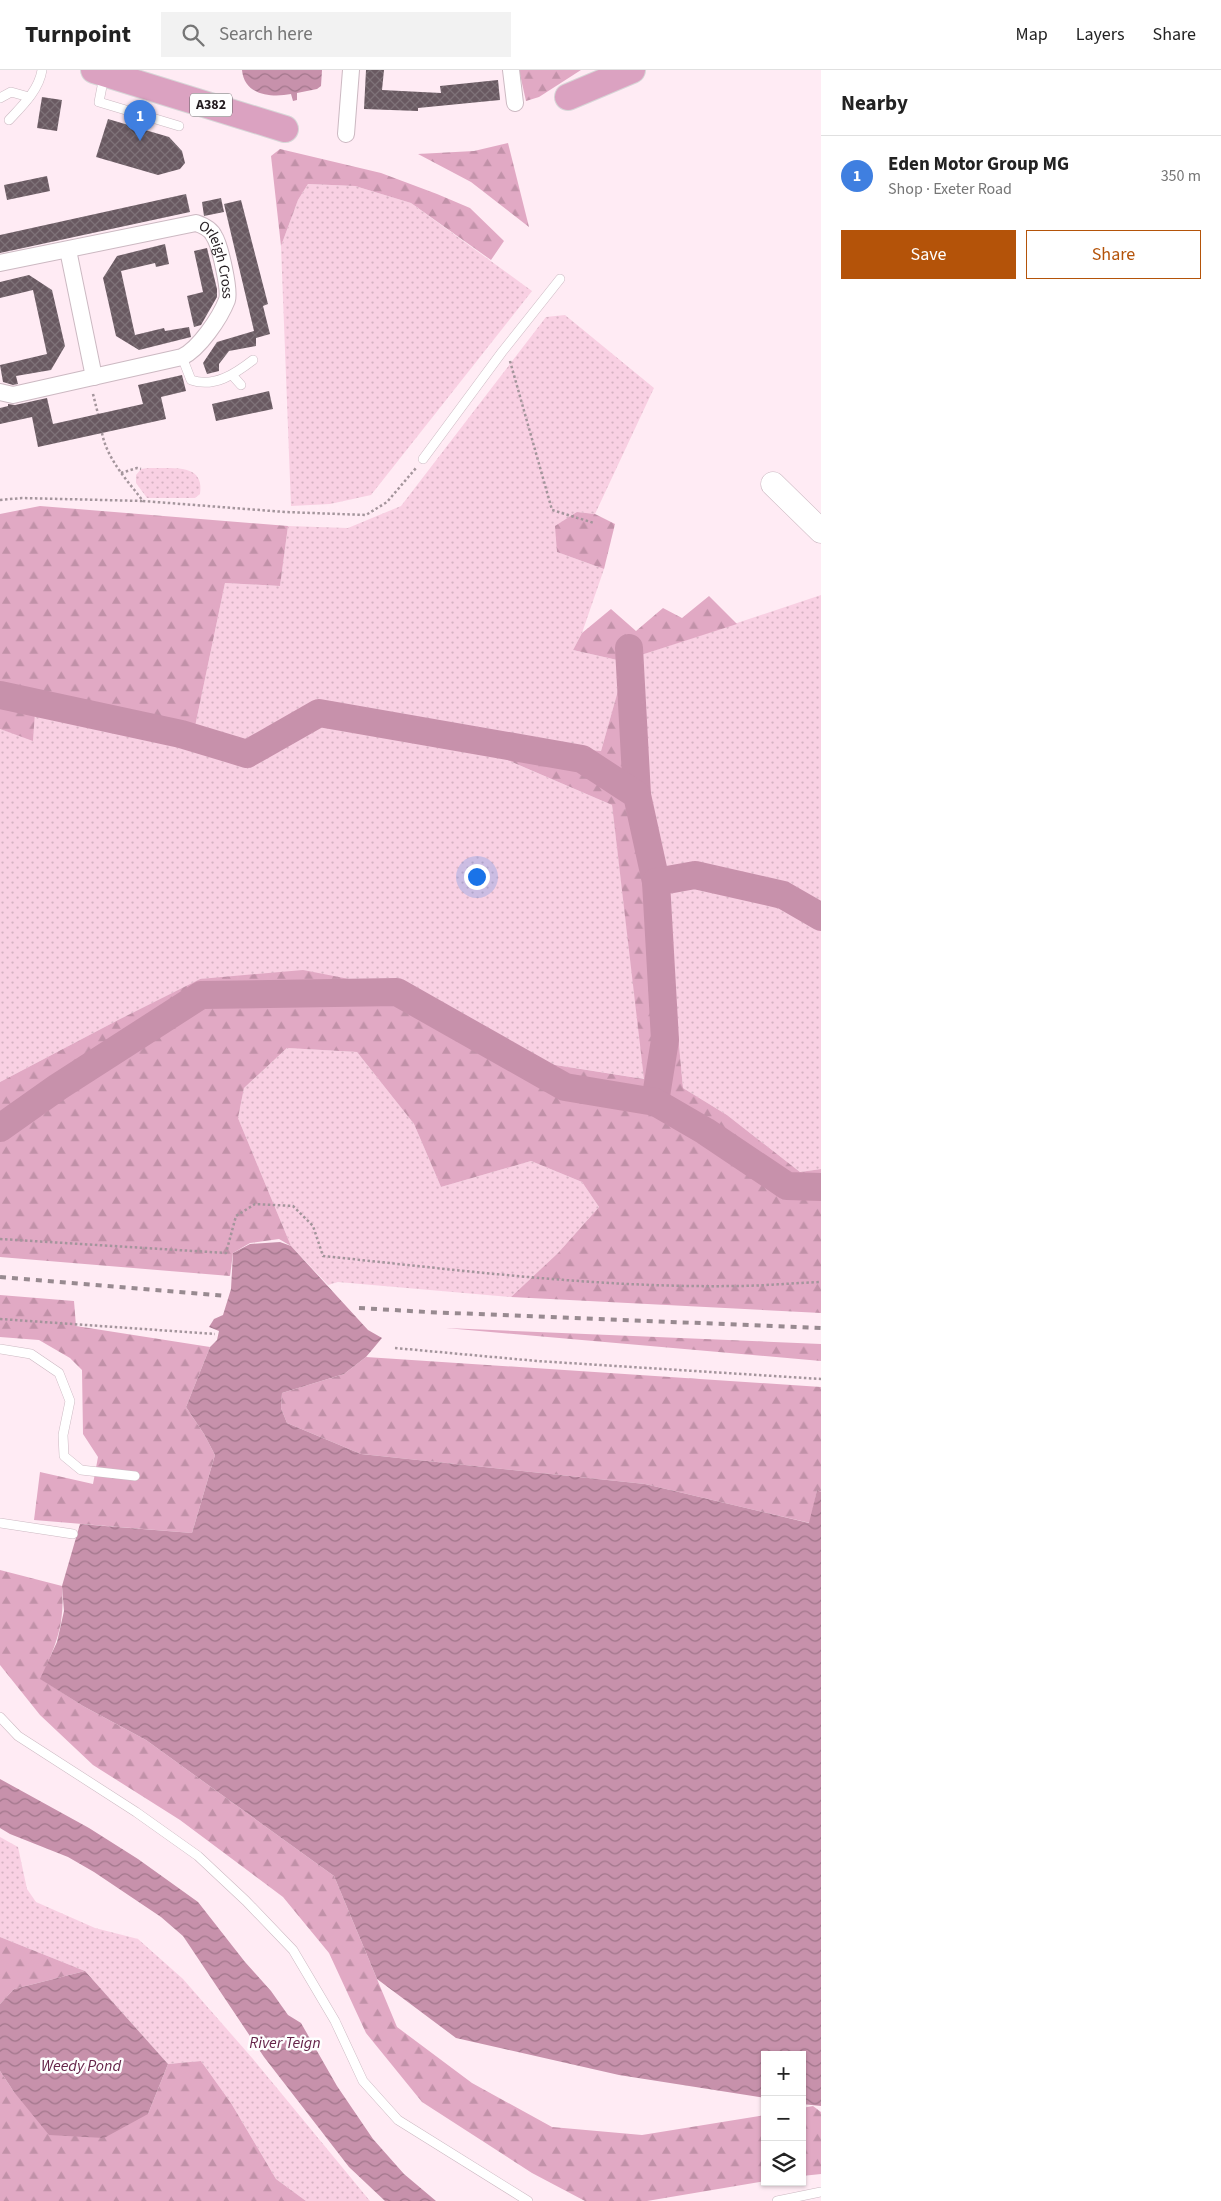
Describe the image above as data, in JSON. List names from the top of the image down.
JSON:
{
  "streets": {
    "main road": ["A382"],
    "street": ["Orleigh Cross"]
  },
  "water": ["River Teign", "Weedy Pond"],
  "page": {
    "header": "Turnpoint",
    "search": "Search here",
    "nav": ["Map", "Layers", "Share"],
    "heading": "Nearby",
    "pins": "1",
    "list": [
      {
        "mark": "1",
        "name": "Eden Motor Group MG",
        "note": "Shop · Exeter Road",
        "value": "350 m"
      }
    ],
    "buttons": ["Save", "Share"],
    "map_buttons": ["+", "−"]
  }
}
